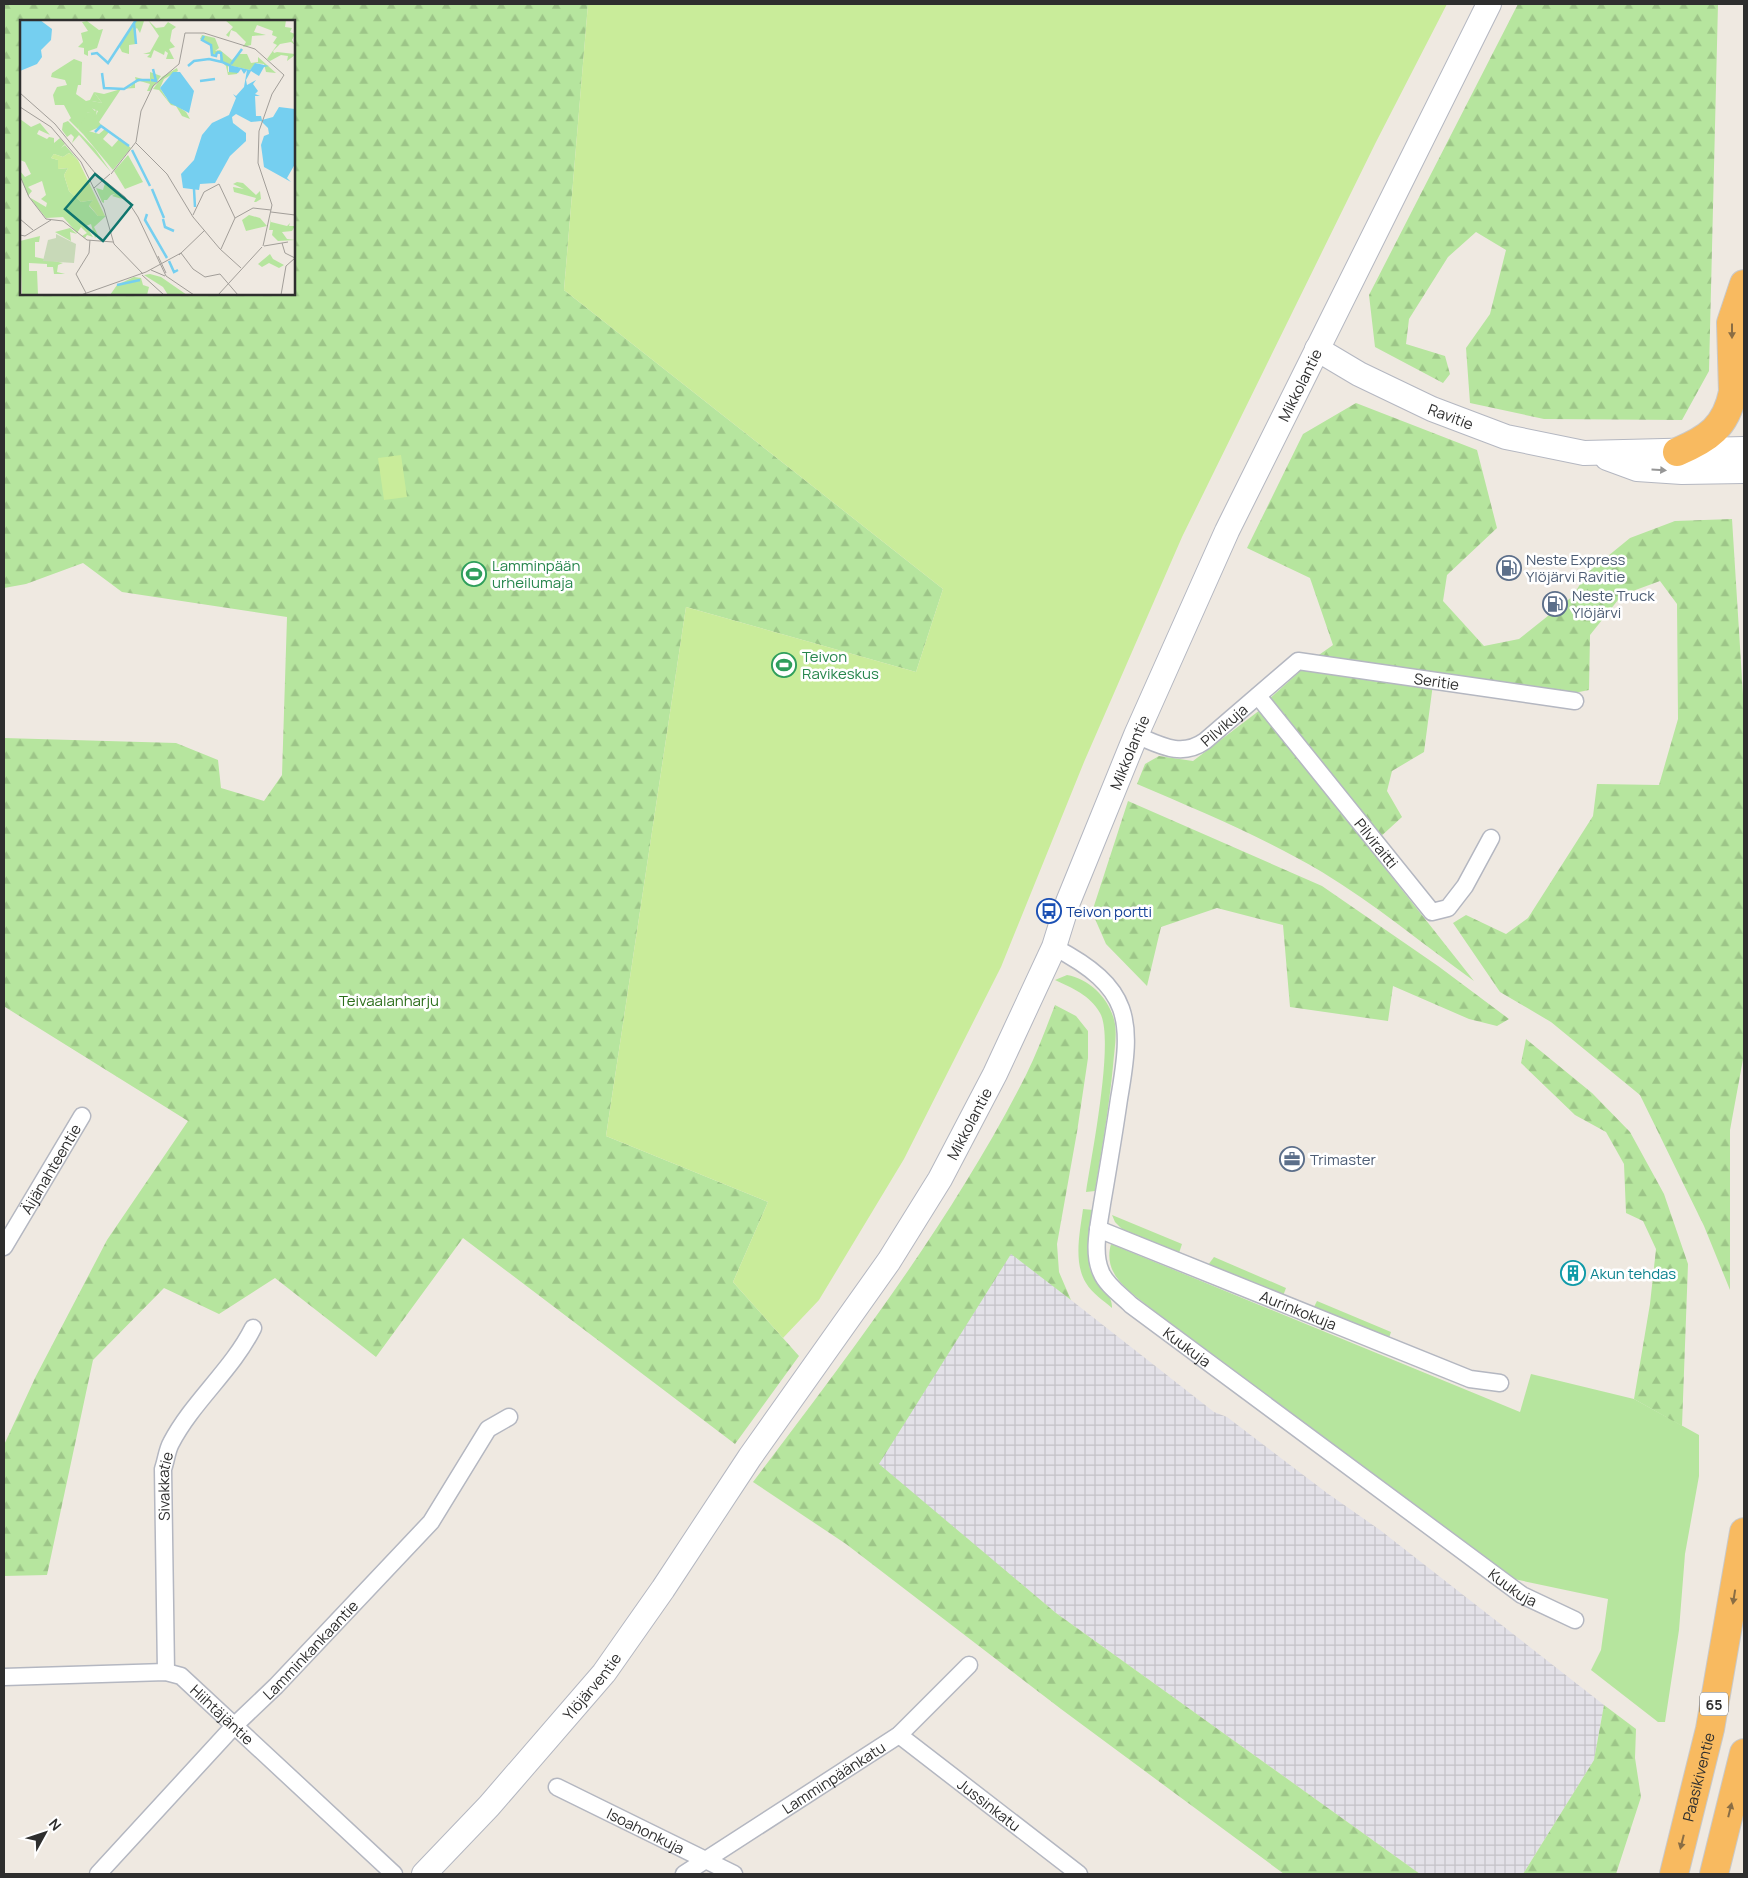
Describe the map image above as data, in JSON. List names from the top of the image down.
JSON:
{
  "streets": {
    "highway": ["65", "Paasikiventie"],
    "main road": ["Mikkolantie", "Ravitie", "Ylöjärventie"],
    "street": [
      "Seritie",
      "Pilvikuja",
      "Pilviraitti",
      "Äijänahteentie",
      "Aurinkokuja",
      "Kuukuja",
      "Sivakkatie",
      "Lamminkankaantie",
      "Hiihtäjäntie",
      "Lamminpäänkatu",
      "Jussinkatu",
      "Isoahonkuja"
    ]
  },
  "crossings": [
    ["Mikkolantie", "Ravitie"],
    ["Mikkolantie", "Pilvikuja"],
    ["Mikkolantie", "Kuukuja"],
    ["Mikkolantie", "Ylöjärventie"],
    ["Seritie", "Pilvikuja"],
    ["Pilvikuja", "Pilviraitti"],
    ["Aurinkokuja", "Kuukuja"],
    ["Sivakkatie", "Hiihtäjäntie"],
    ["Lamminkankaantie", "Hiihtäjäntie"],
    ["Lamminpäänkatu", "Jussinkatu"],
    ["Lamminpäänkatu", "Isoahonkuja"]
  ],
  "parks": ["Teivaalanharju"],
  "places": {
    "fuel station": ["Neste Express Ylöjärvi Ravitie", "Neste Truck Ylöjärvi"],
    "sports": ["Lamminpään urheilumaja", "Teivon Ravikeskus"],
    "bus stop": ["Teivon portti"],
    "office": ["Trimaster"],
    "building": ["Akun tehdas"]
  },
  "north": "top right"
}
